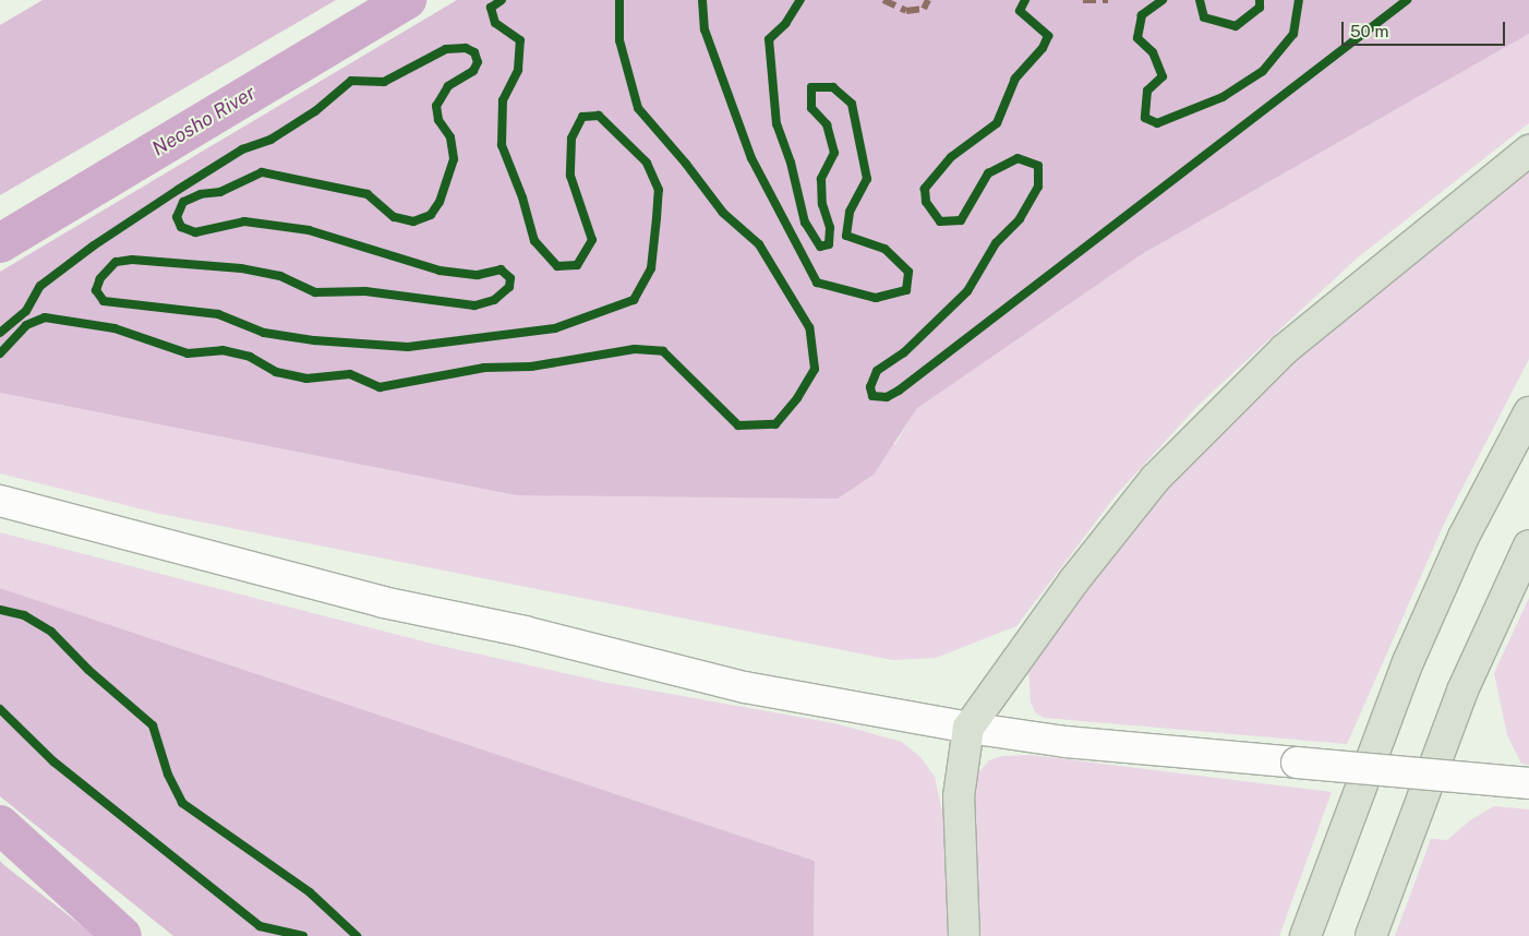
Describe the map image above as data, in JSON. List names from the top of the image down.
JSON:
{
  "water": ["Neosho River"],
  "scale_bar": "50 m"
}
